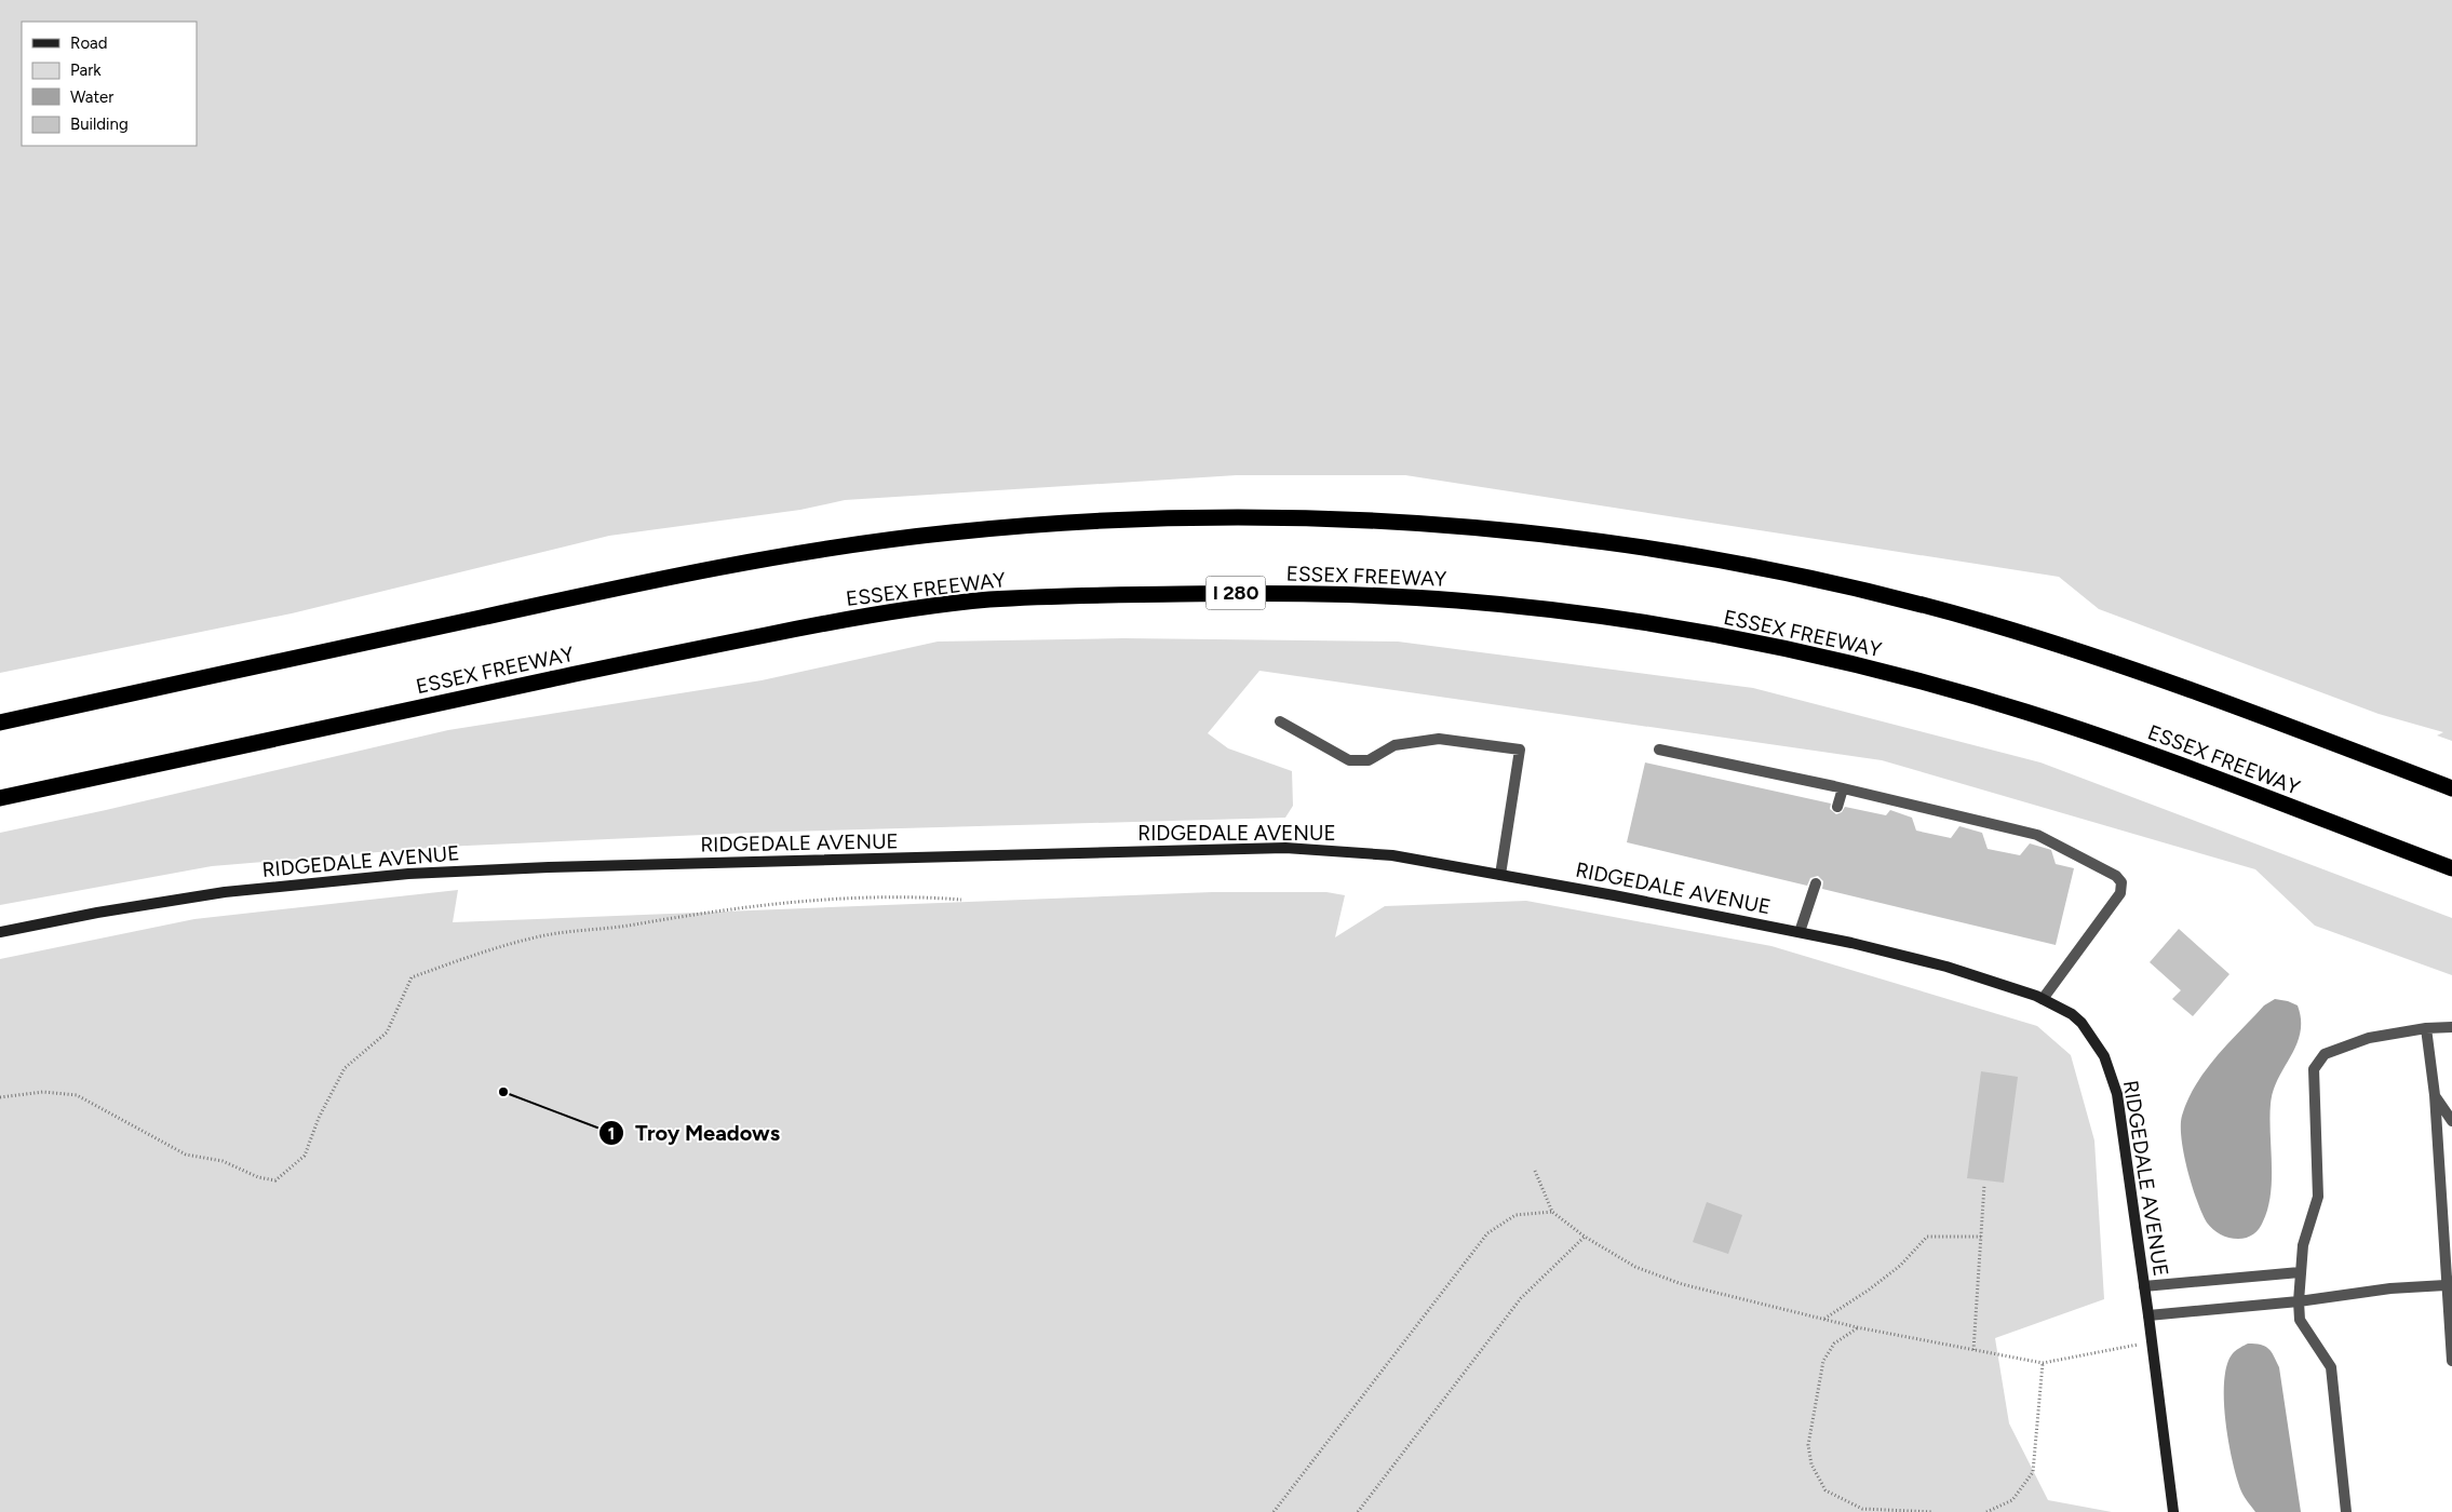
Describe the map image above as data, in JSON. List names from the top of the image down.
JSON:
{
  "streets": {
    "highway": ["ESSEX FREEWAY", "I 280"],
    "main road": ["RIDGEDALE AVENUE"]
  },
  "places": ["Troy Meadows"],
  "legend": [
    "Road",
    "Park",
    "Water",
    "Building"
  ]
}
